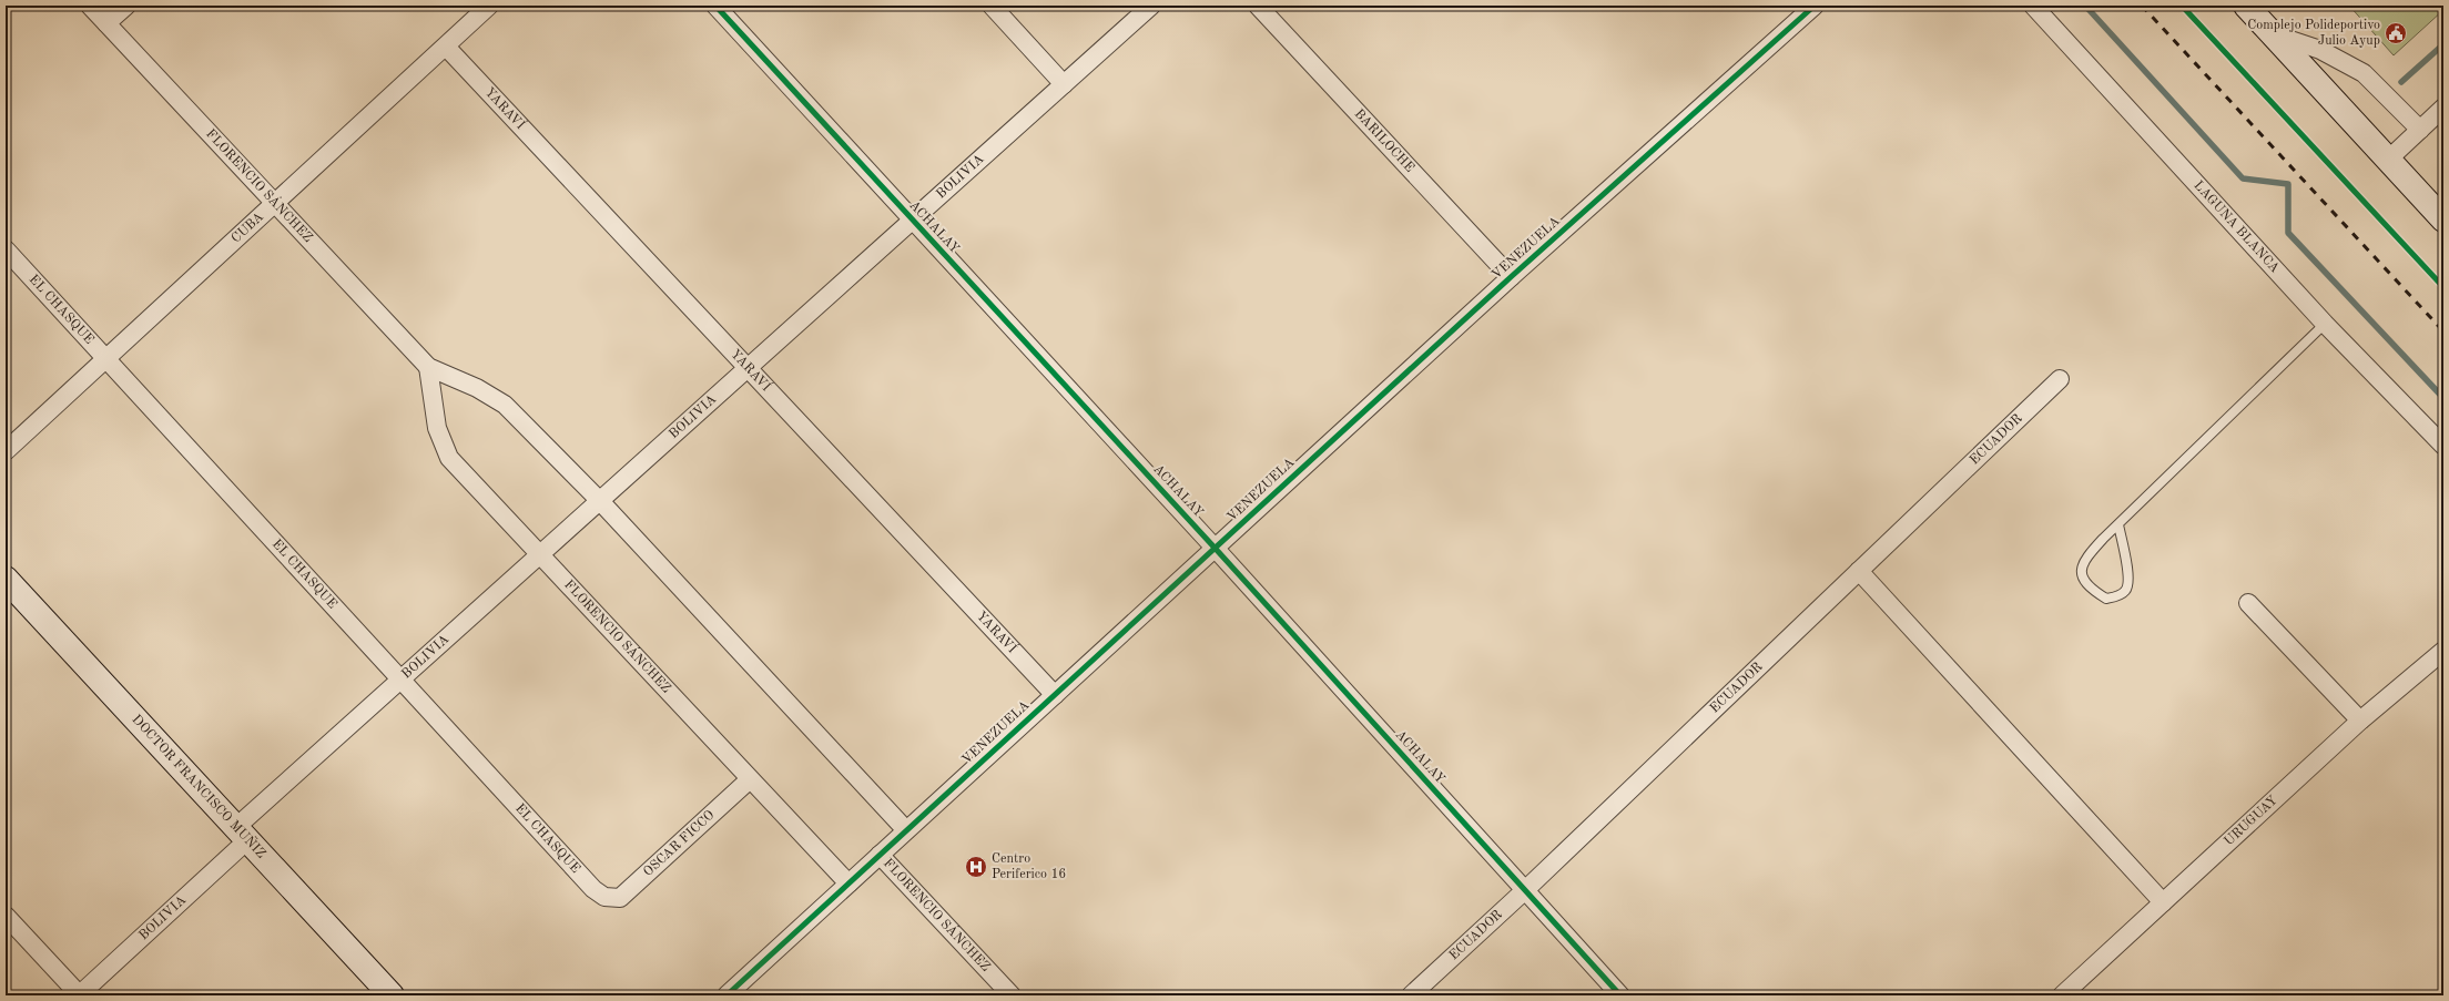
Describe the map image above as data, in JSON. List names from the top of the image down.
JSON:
{
  "streets": {
    "main road": ["DOCTOR FRANCISCO MUÑIZ"],
    "street": [
      "YARAVÍ",
      "BARILOCHE",
      "BOLIVIA",
      "FLORENCIO SÁNCHEZ",
      "ACHALAY",
      "LAGUNA BLANCA",
      "CUBA",
      "VENEZUELA",
      "EL CHASQUE",
      "ECUADOR",
      "URUGUAY",
      "OSCAR FICCO"
    ]
  },
  "crossings": [
    ["YARAVÍ", "BOLIVIA"],
    ["YARAVÍ", "CUBA"],
    ["YARAVÍ", "VENEZUELA"],
    ["BARILOCHE", "VENEZUELA"],
    ["BOLIVIA", "FLORENCIO SÁNCHEZ"],
    ["BOLIVIA", "ACHALAY"],
    ["BOLIVIA", "EL CHASQUE"],
    ["BOLIVIA", "DOCTOR FRANCISCO MUÑIZ"],
    ["FLORENCIO SÁNCHEZ", "CUBA"],
    ["FLORENCIO SÁNCHEZ", "VENEZUELA"],
    ["FLORENCIO SÁNCHEZ", "OSCAR FICCO"],
    ["ACHALAY", "VENEZUELA"],
    ["ACHALAY", "ECUADOR"],
    ["CUBA", "EL CHASQUE"],
    ["EL CHASQUE", "OSCAR FICCO"]
  ],
  "places": {
    "public building": ["Complejo Polideportivo Julio Ayup"],
    "hospital": ["Centro Periferico 16"]
  }
}
